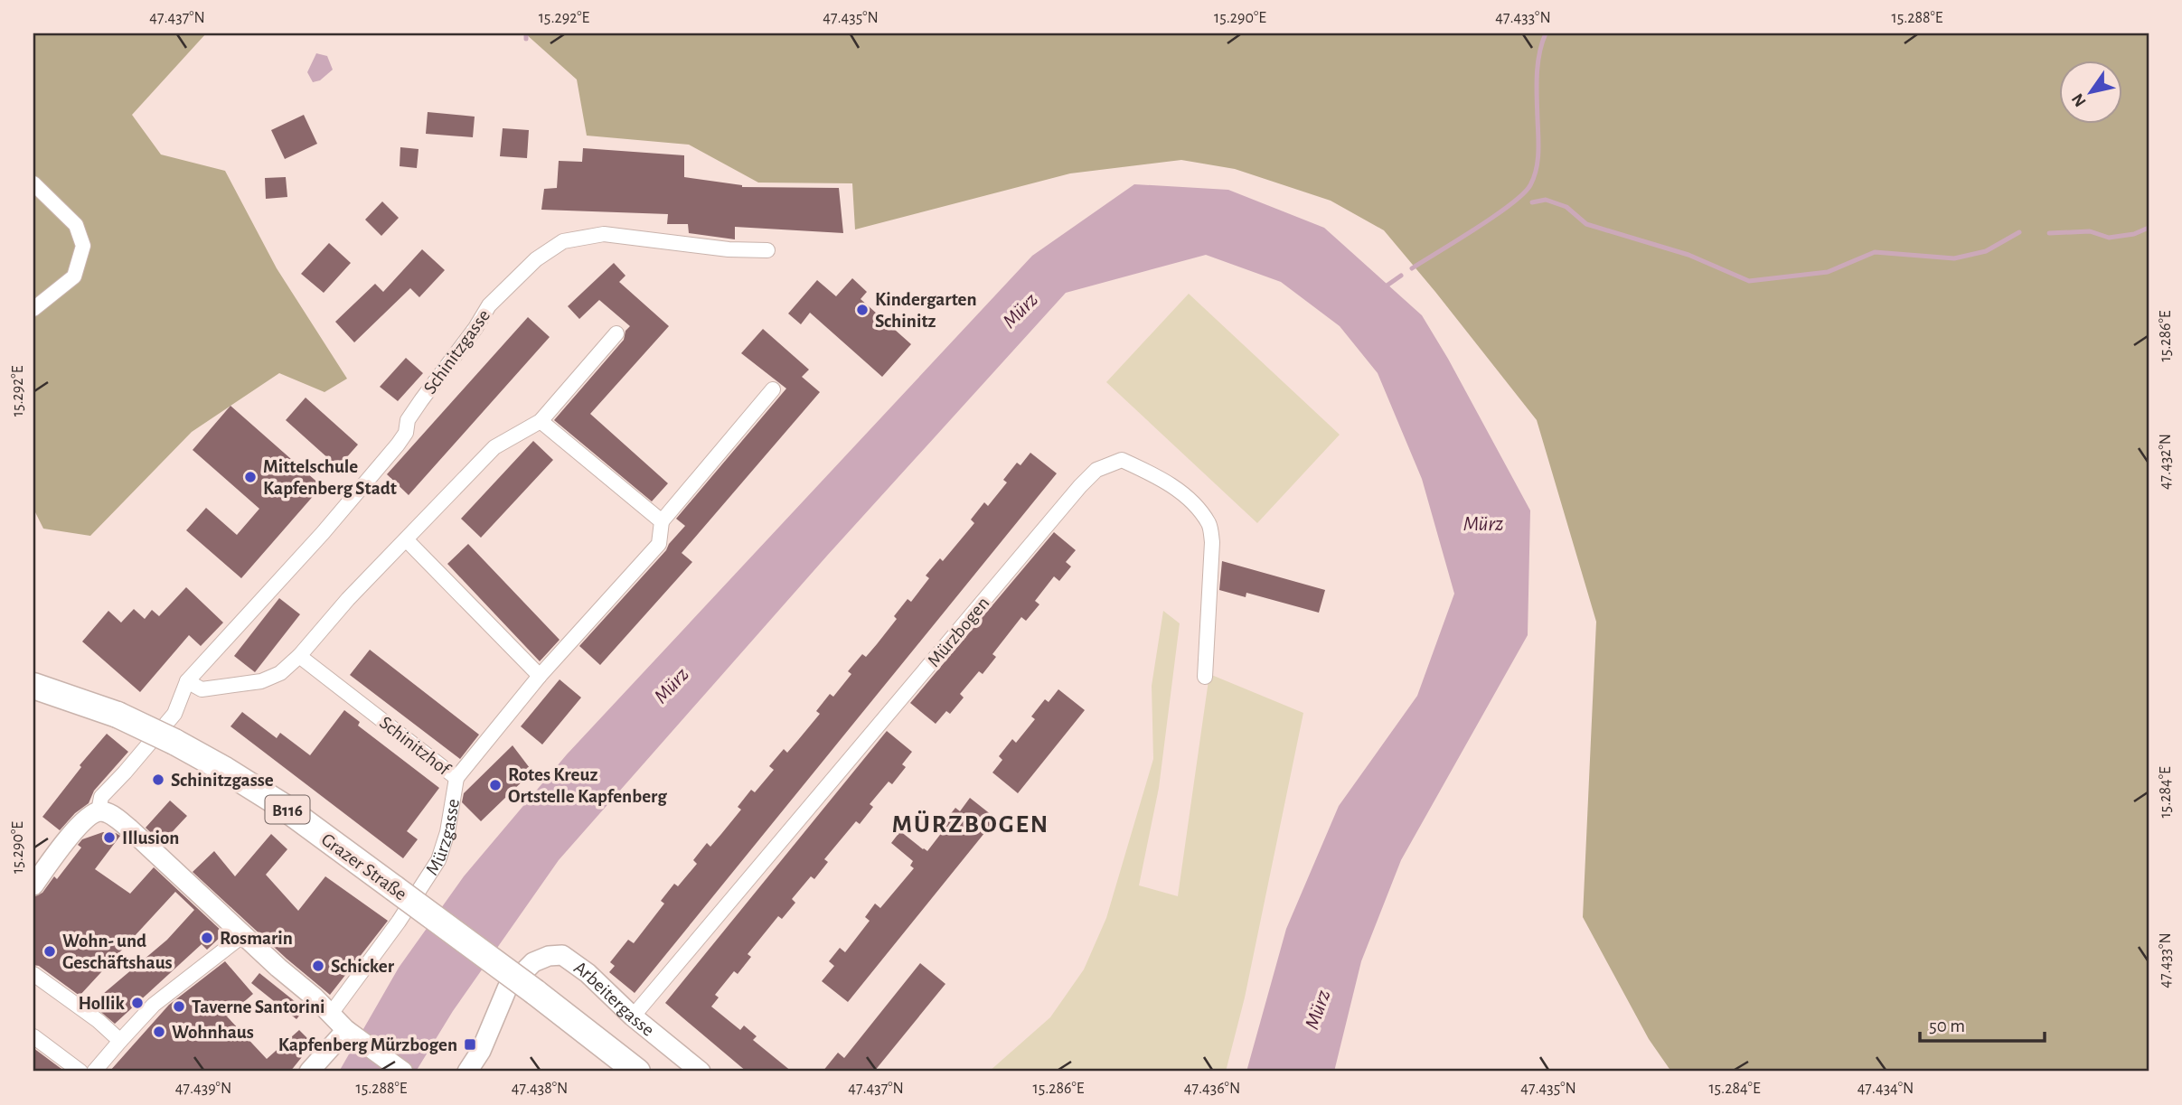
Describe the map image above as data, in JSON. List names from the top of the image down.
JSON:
{
  "streets": {
    "highway": ["B116", "Grazer Straße"],
    "street": [
      "Schinitzgasse",
      "Mürzbogen",
      "Schinitzhof",
      "Mürzgasse",
      "Arbeitergasse"
    ]
  },
  "crossings": [
    ["Mürzbogen", "Arbeitergasse"],
    ["Schinitzhof", "Mürzgasse"]
  ],
  "districts": ["MÜRZBOGEN"],
  "water": ["Mürz"],
  "places": {
    "other": [
      "Kindergarten Schinitz",
      "Mittelschule Kapfenberg Stadt",
      "Schinitzgasse",
      "Rotes Kreuz Ortstelle Kapfenberg",
      "Illusion",
      "Rosmarin",
      "Wohn- und Geschäftshaus",
      "Schicker",
      "Hollik",
      "Taverne Santorini",
      "Wohnhaus"
    ],
    "transit": ["Kapfenberg Mürzbogen"]
  },
  "scale_bar": "50 m",
  "north": "bottom left",
  "coordinates": [
    "47.437°N",
    "15.292°E",
    "47.435°N",
    "15.290°E",
    "47.433°N",
    "15.288°E",
    "15.286°E",
    "47.432°N",
    "15.284°E",
    "47.439°N",
    "47.438°N",
    "47.436°N",
    "47.434°N"
  ]
}
